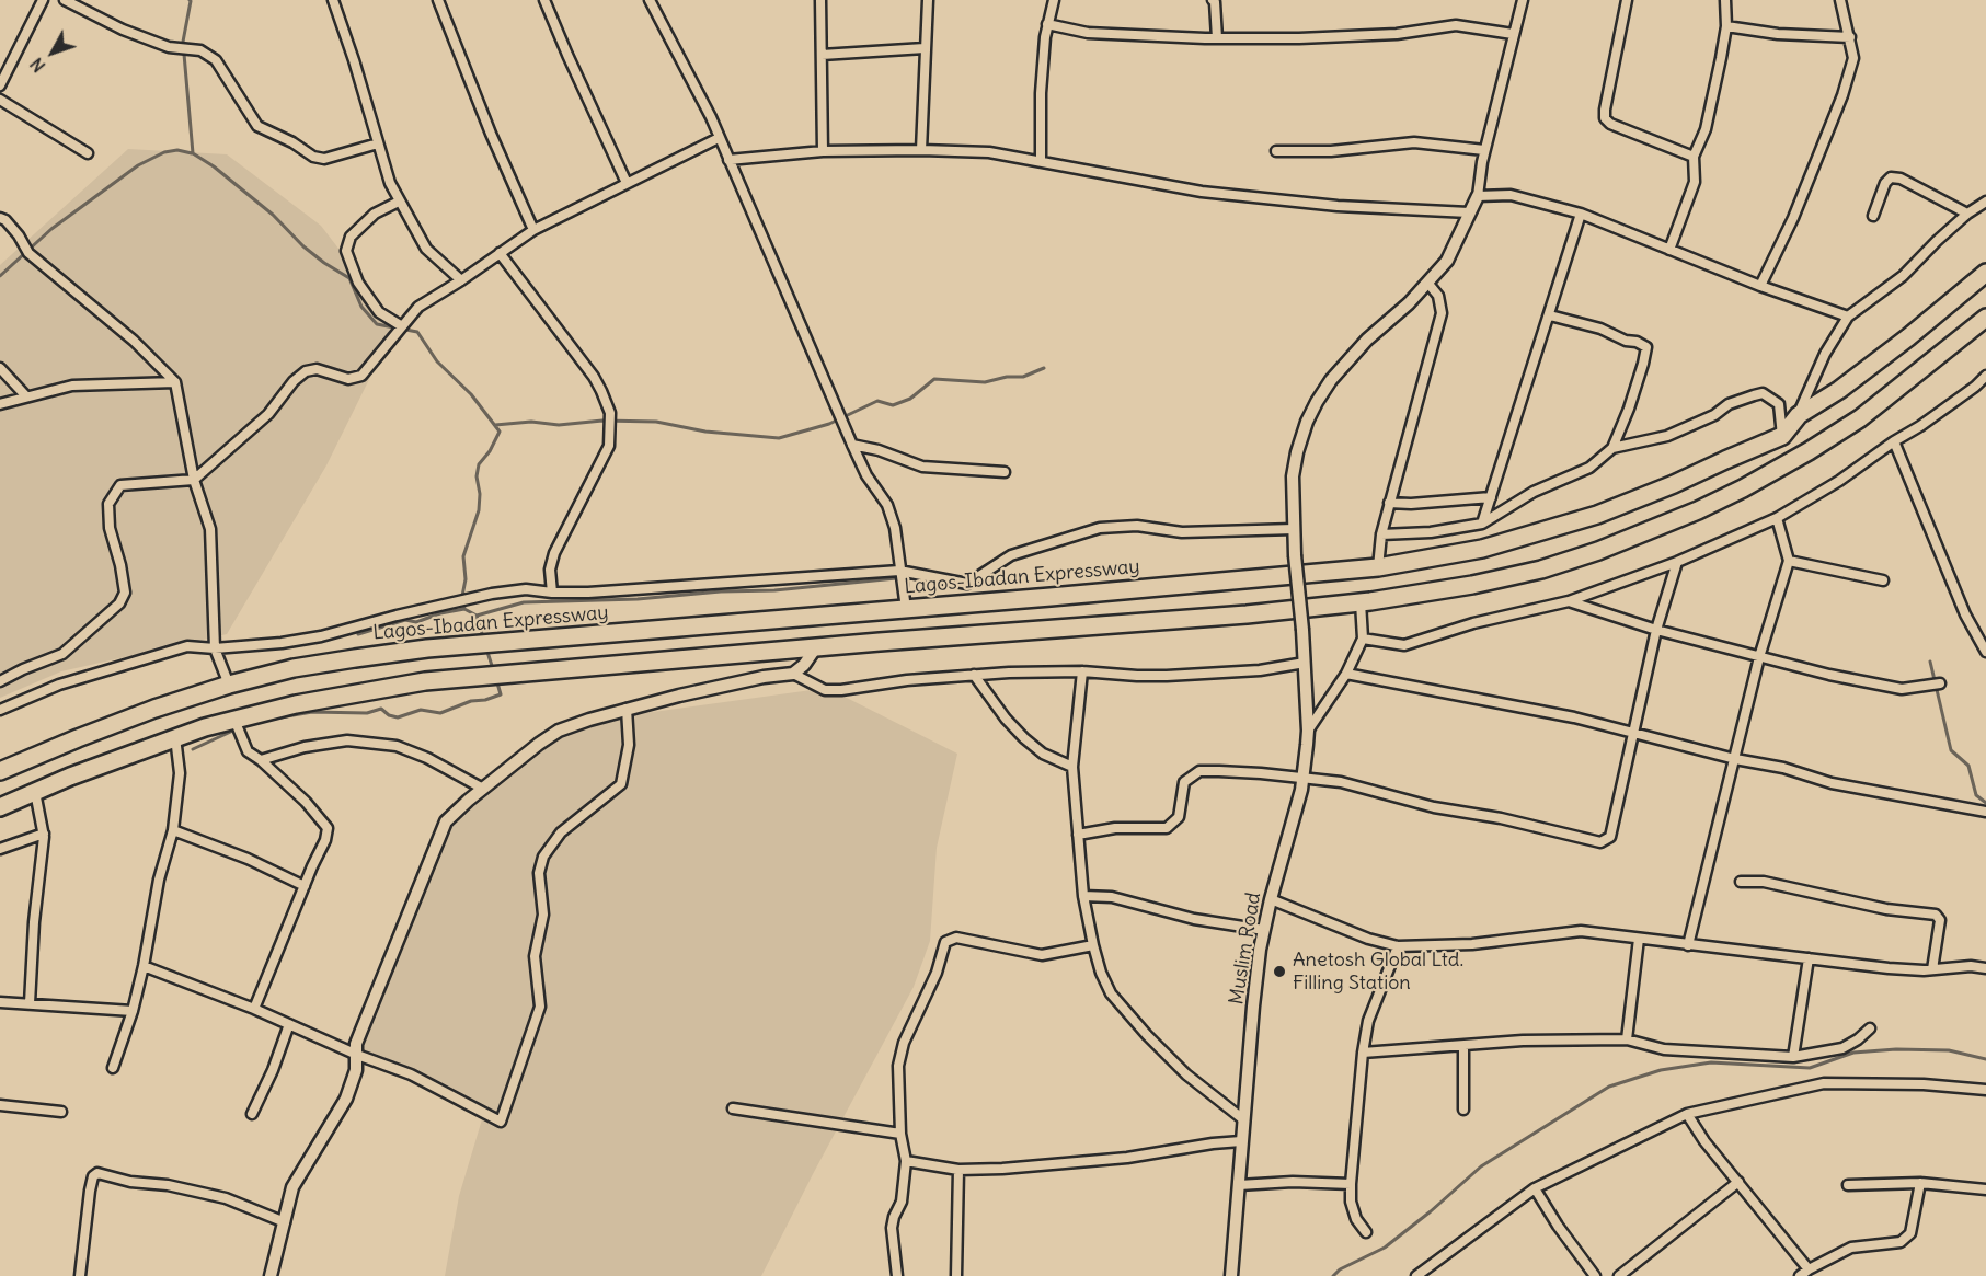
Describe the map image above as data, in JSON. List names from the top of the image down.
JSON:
{
  "streets": {
    "highway": ["Lagos-Ibadan Expressway"],
    "street": ["Muslim Road"]
  },
  "places": ["Anetosh Global Ltd. Filling Station"],
  "north": "bottom left"
}
